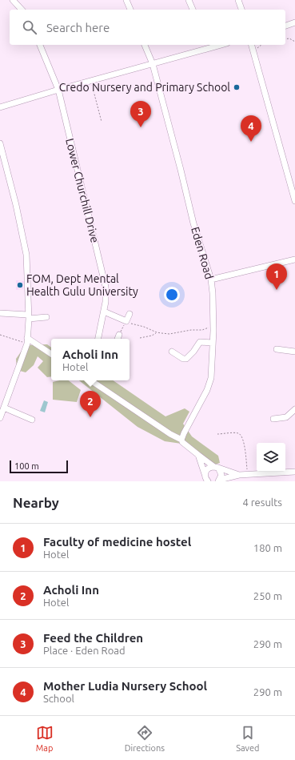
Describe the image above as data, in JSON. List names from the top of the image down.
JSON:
{
  "streets": {
    "street": ["Lower Churchill Drive", "Eden Road"]
  },
  "places": ["Credo Nursery and Primary School", "FOM, Dept Mental Health Gulu University"],
  "scale_bar": "100 m",
  "page": {
    "search": "Search here",
    "pins": [
      "3",
      "4",
      "1",
      "2"
    ],
    "popup": ["Acholi Inn", "Hotel"],
    "scale": "100 m",
    "heading": ["Nearby", "4 results"],
    "list": [
      {
        "mark": "1",
        "name": "Faculty of medicine hostel",
        "note": "Hotel",
        "value": "180 m"
      },
      {
        "mark": "2",
        "name": "Acholi Inn",
        "note": "Hotel",
        "value": "250 m"
      },
      {
        "mark": "3",
        "name": "Feed the Children",
        "note": "Place · Eden Road",
        "value": "290 m"
      },
      {
        "mark": "4",
        "name": "Mother Ludia Nursery School",
        "note": "School",
        "value": "290 m"
      }
    ],
    "nav": ["Map", "Directions", "Saved"]
  }
}
